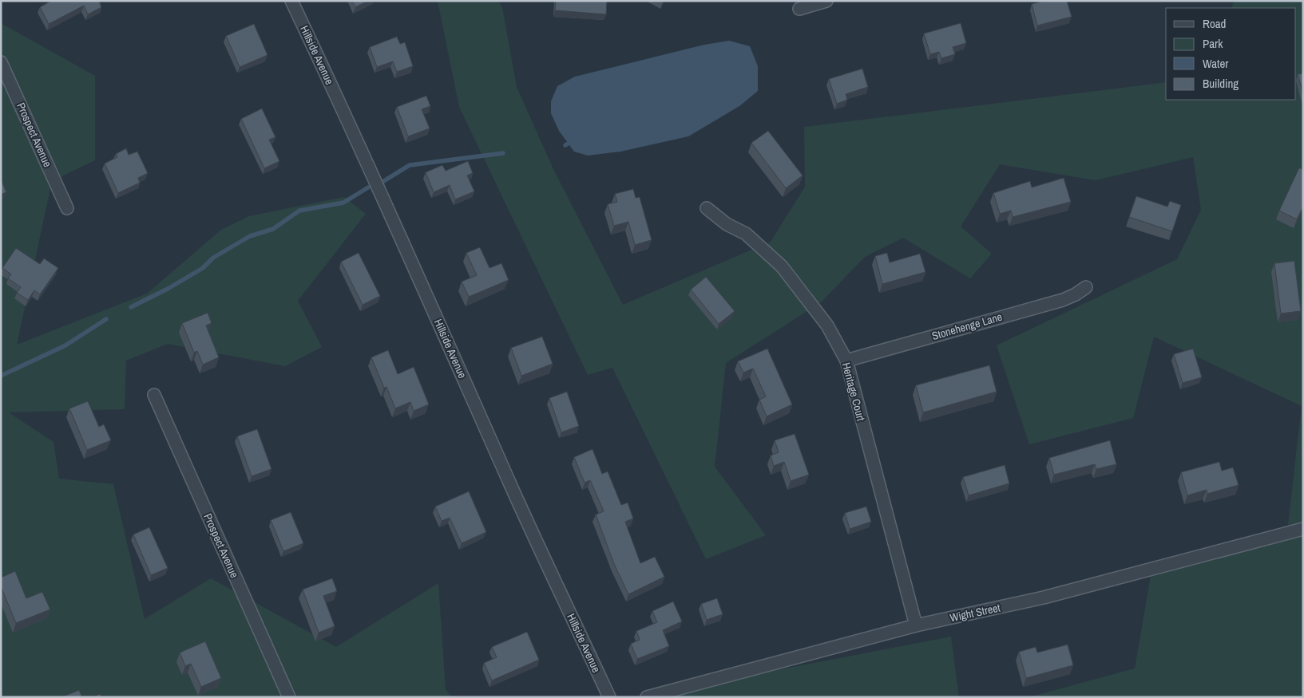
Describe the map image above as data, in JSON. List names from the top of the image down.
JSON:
{
  "streets": {
    "street": [
      "Hillside Avenue",
      "Prospect Avenue",
      "Stonehenge Lane",
      "Heritage Court",
      "Wight Street"
    ]
  },
  "crossings": [
    ["Stonehenge Lane", "Heritage Court"],
    ["Heritage Court", "Wight Street"]
  ],
  "legend": [
    "Road",
    "Park",
    "Water",
    "Building"
  ]
}
